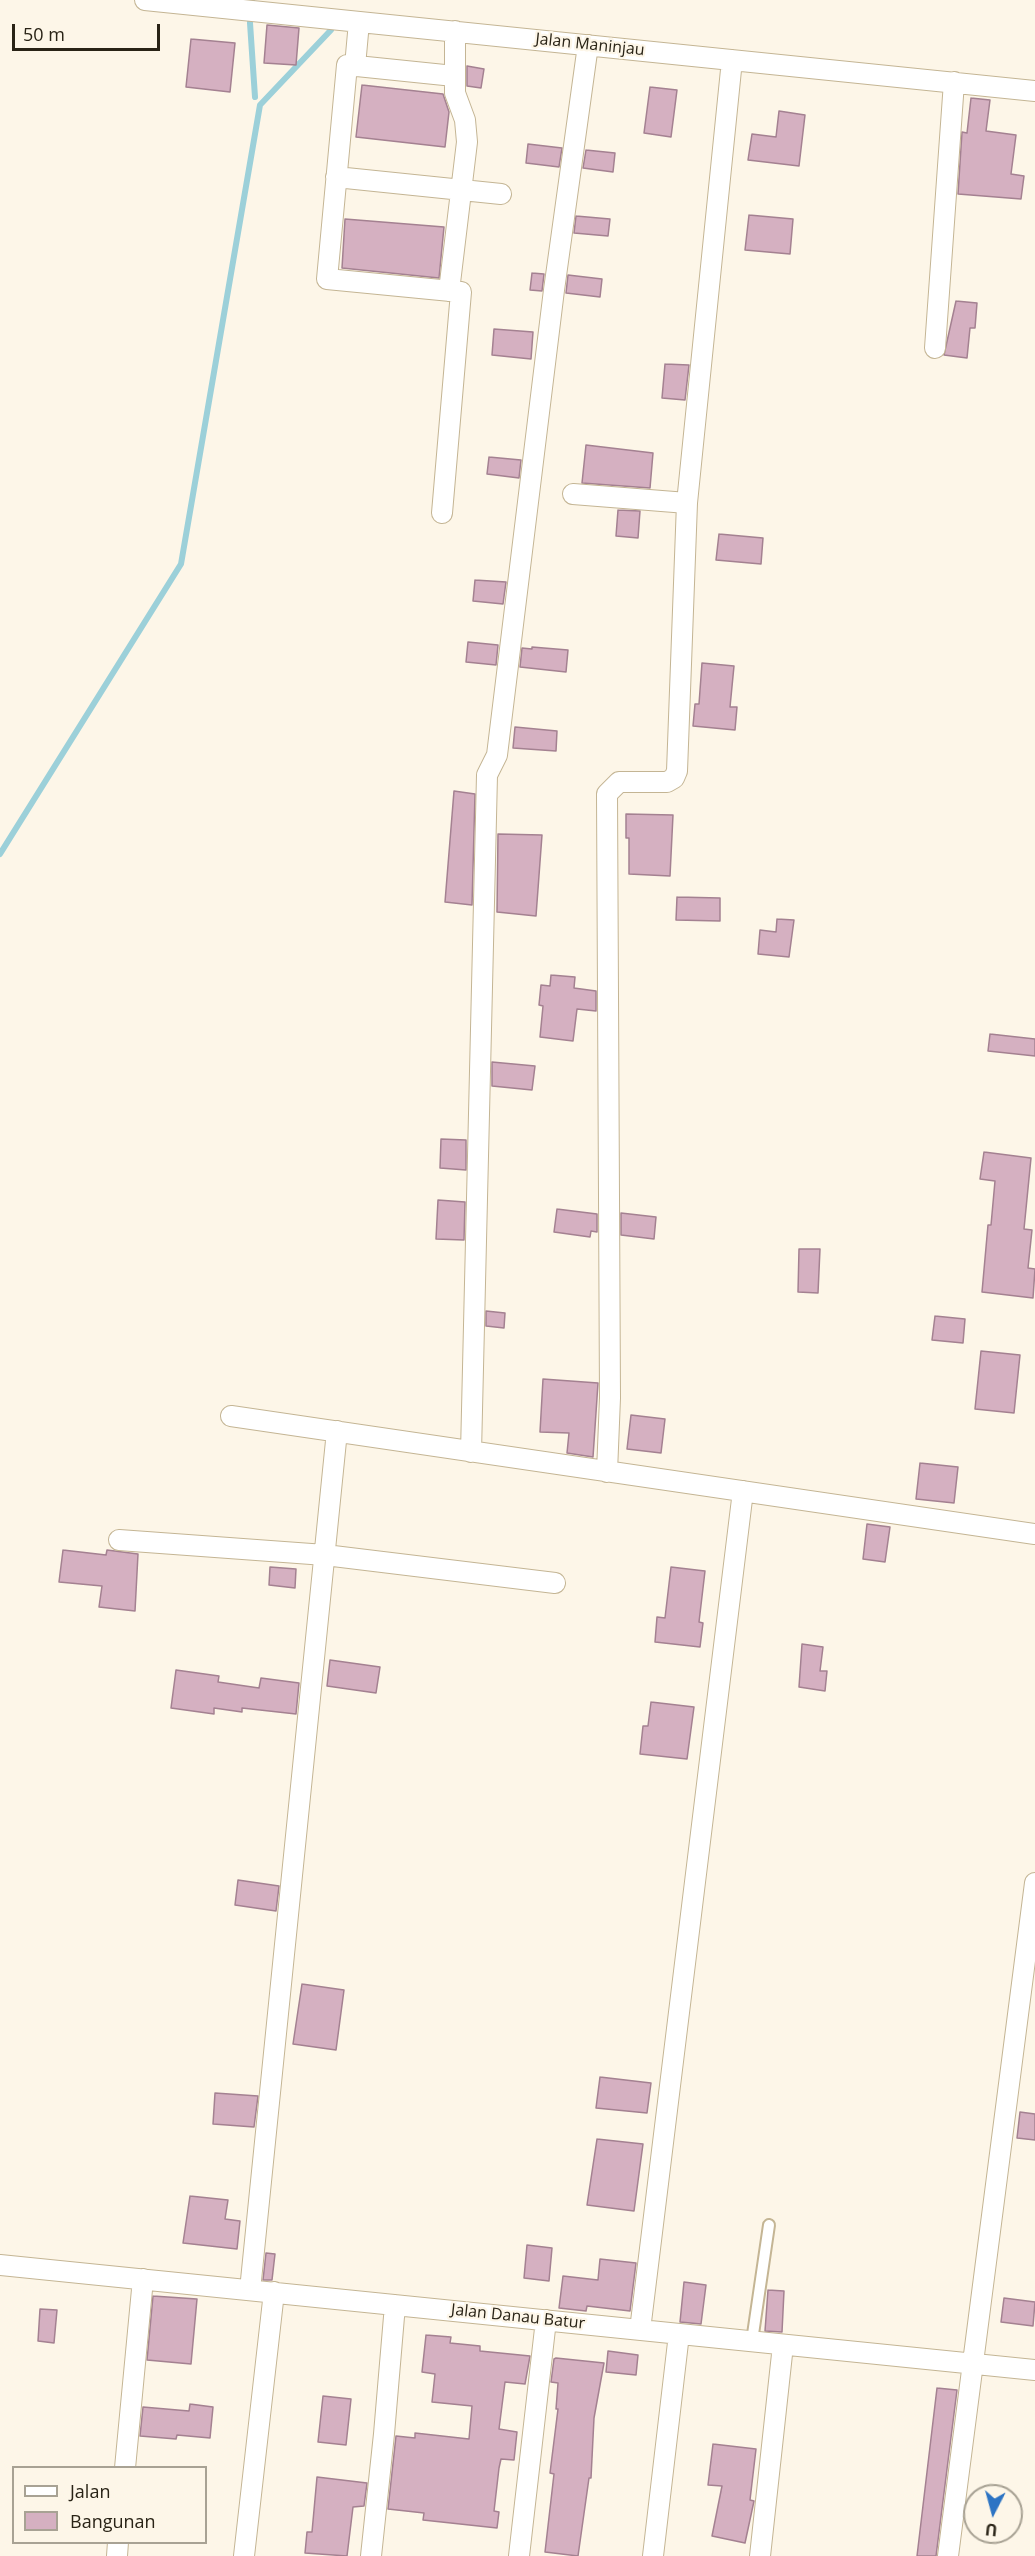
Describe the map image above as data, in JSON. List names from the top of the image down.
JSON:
{
  "streets": {
    "street": ["Jalan Maninjau", "Jalan Danau Batur"]
  },
  "legend": ["Jalan", "Bangunan"],
  "scale_bar": "50 m",
  "north": "bottom"
}
